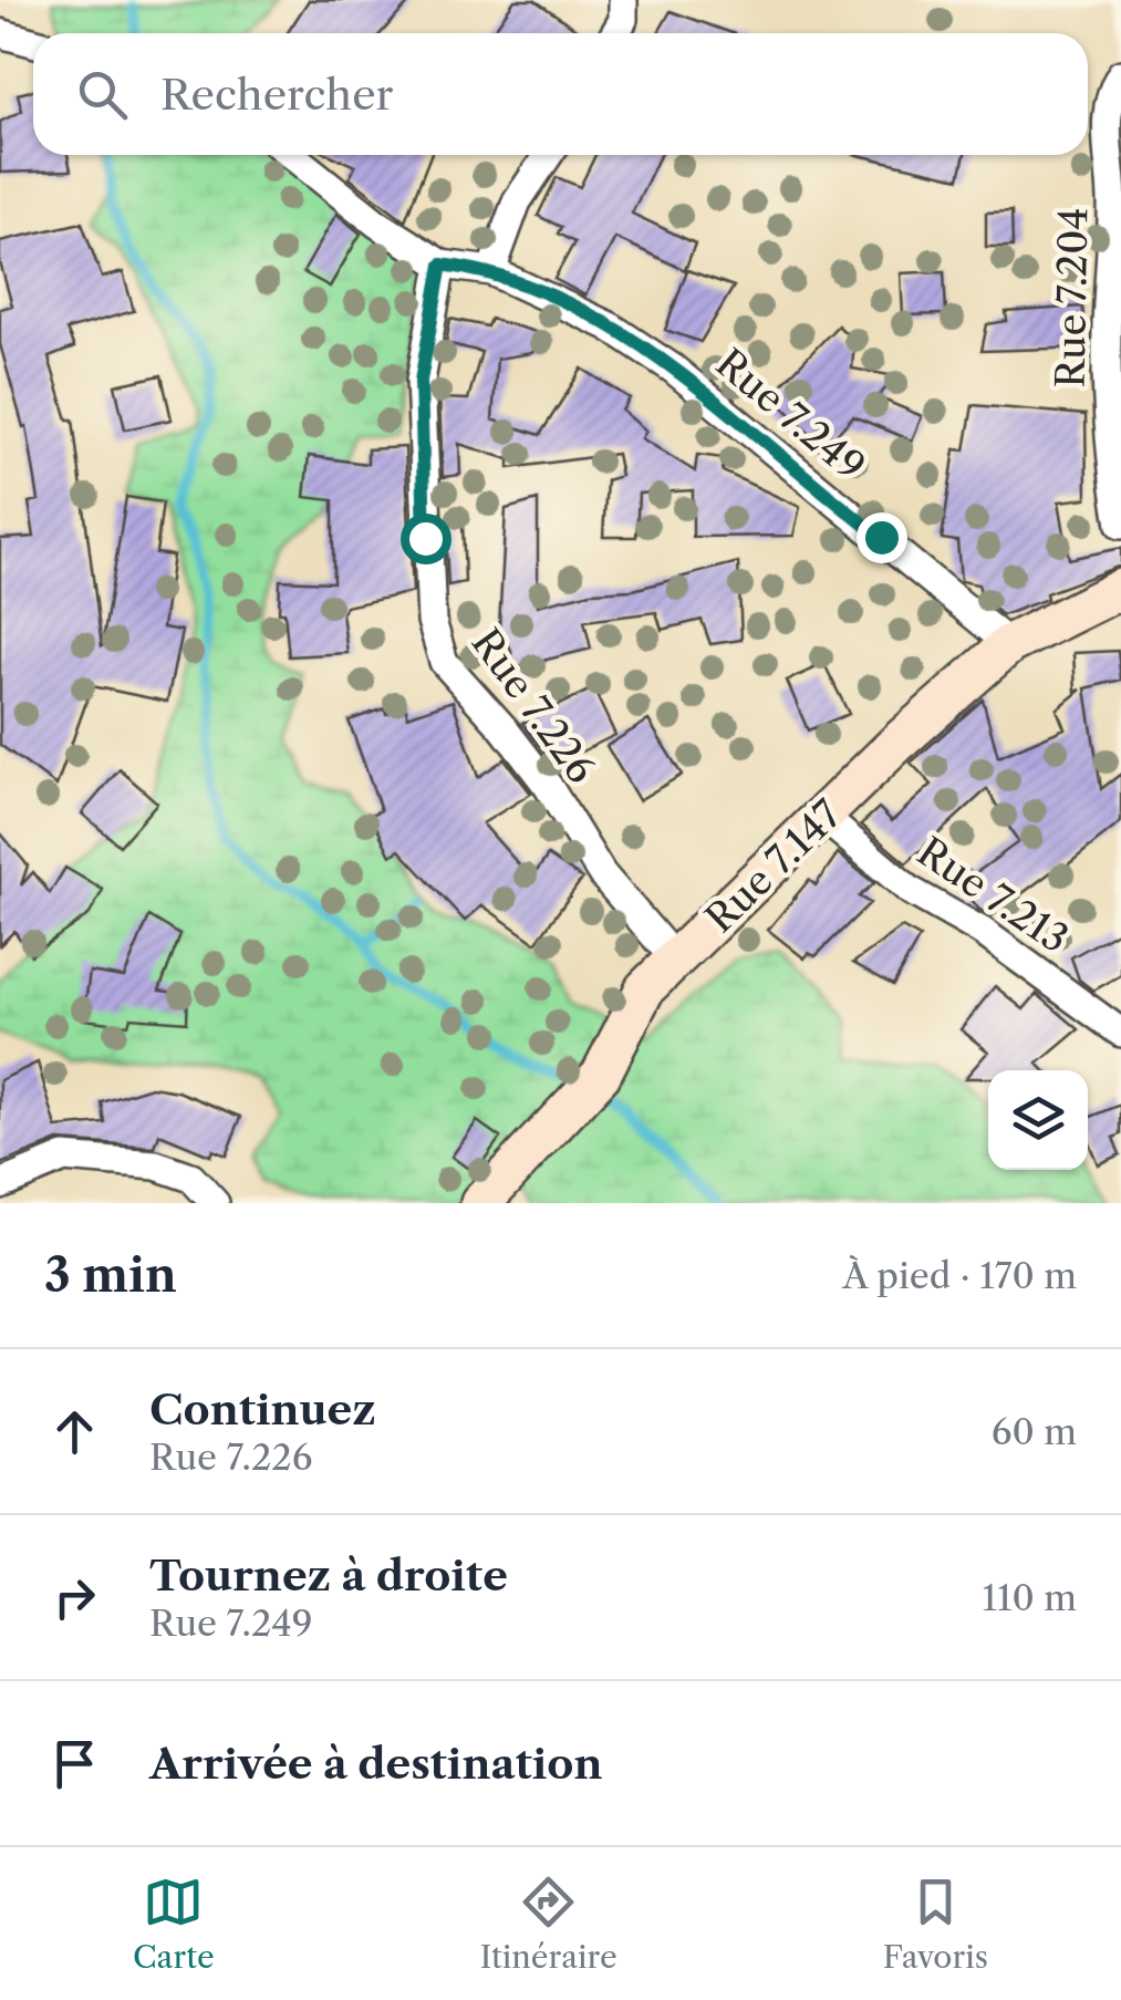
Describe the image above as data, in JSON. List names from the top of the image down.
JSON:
{
  "streets": {
    "street": [
      "Rue 7.204",
      "Rue 7.249",
      "Rue 7.226",
      "Rue 7.147",
      "Rue 7.213"
    ]
  },
  "crossings": [
    ["Rue 7.249", "Rue 7.226"],
    ["Rue 7.249", "Rue 7.147"],
    ["Rue 7.226", "Rue 7.147"],
    ["Rue 7.147", "Rue 7.213"]
  ],
  "page": {
    "search": "Rechercher",
    "heading": ["3 min", "À pied · 170 m"],
    "list": [
      ["Continuez", "Rue 7.226", "60 m"],
      ["Tournez à droite", "Rue 7.249", "110 m"],
      "Arrivée à destination"
    ],
    "nav": ["Carte", "Itinéraire", "Favoris"]
  }
}
